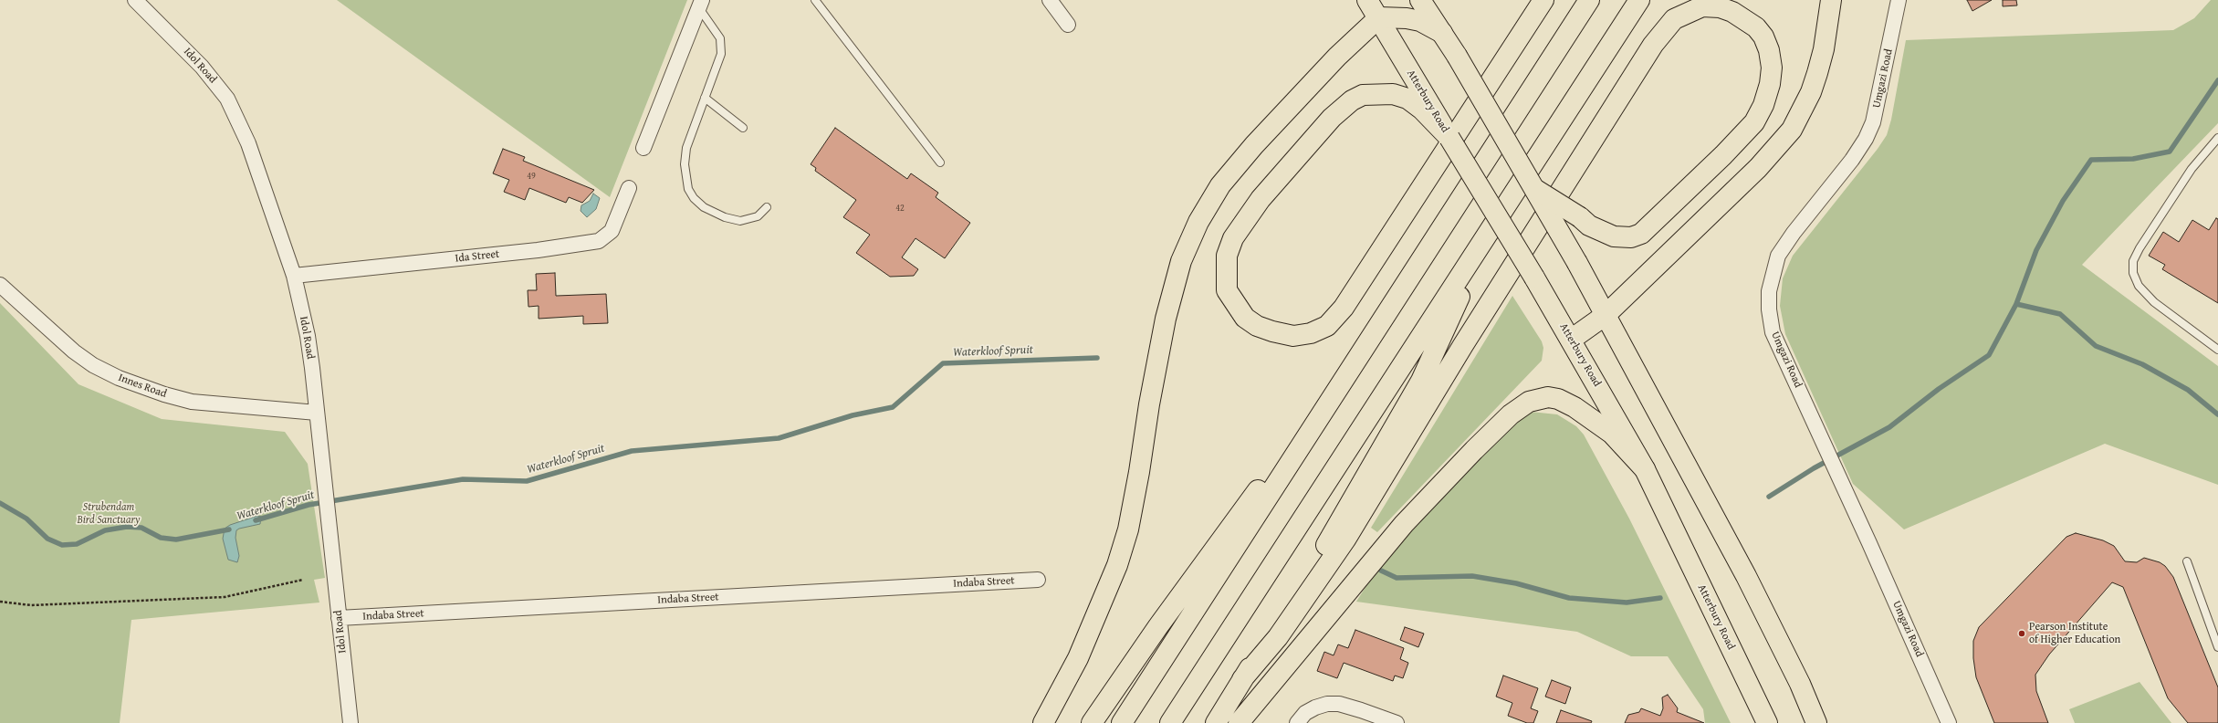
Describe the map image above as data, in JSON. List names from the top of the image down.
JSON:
{
  "streets": {
    "main road": ["Atterbury Road"],
    "street": [
      "Idol Road",
      "Umgazi Road",
      "Ida Street",
      "Innes Road",
      "Indaba Street"
    ]
  },
  "crossings": [
    ["Idol Road", "Ida Street"],
    ["Idol Road", "Innes Road"],
    ["Idol Road", "Indaba Street"]
  ],
  "water": ["Waterkloof Spruit"],
  "parks": ["Strubendam Bird Sanctuary"],
  "places": ["Pearson Institute of Higher Education"],
  "house_numbers": ["49", "42"]
}
